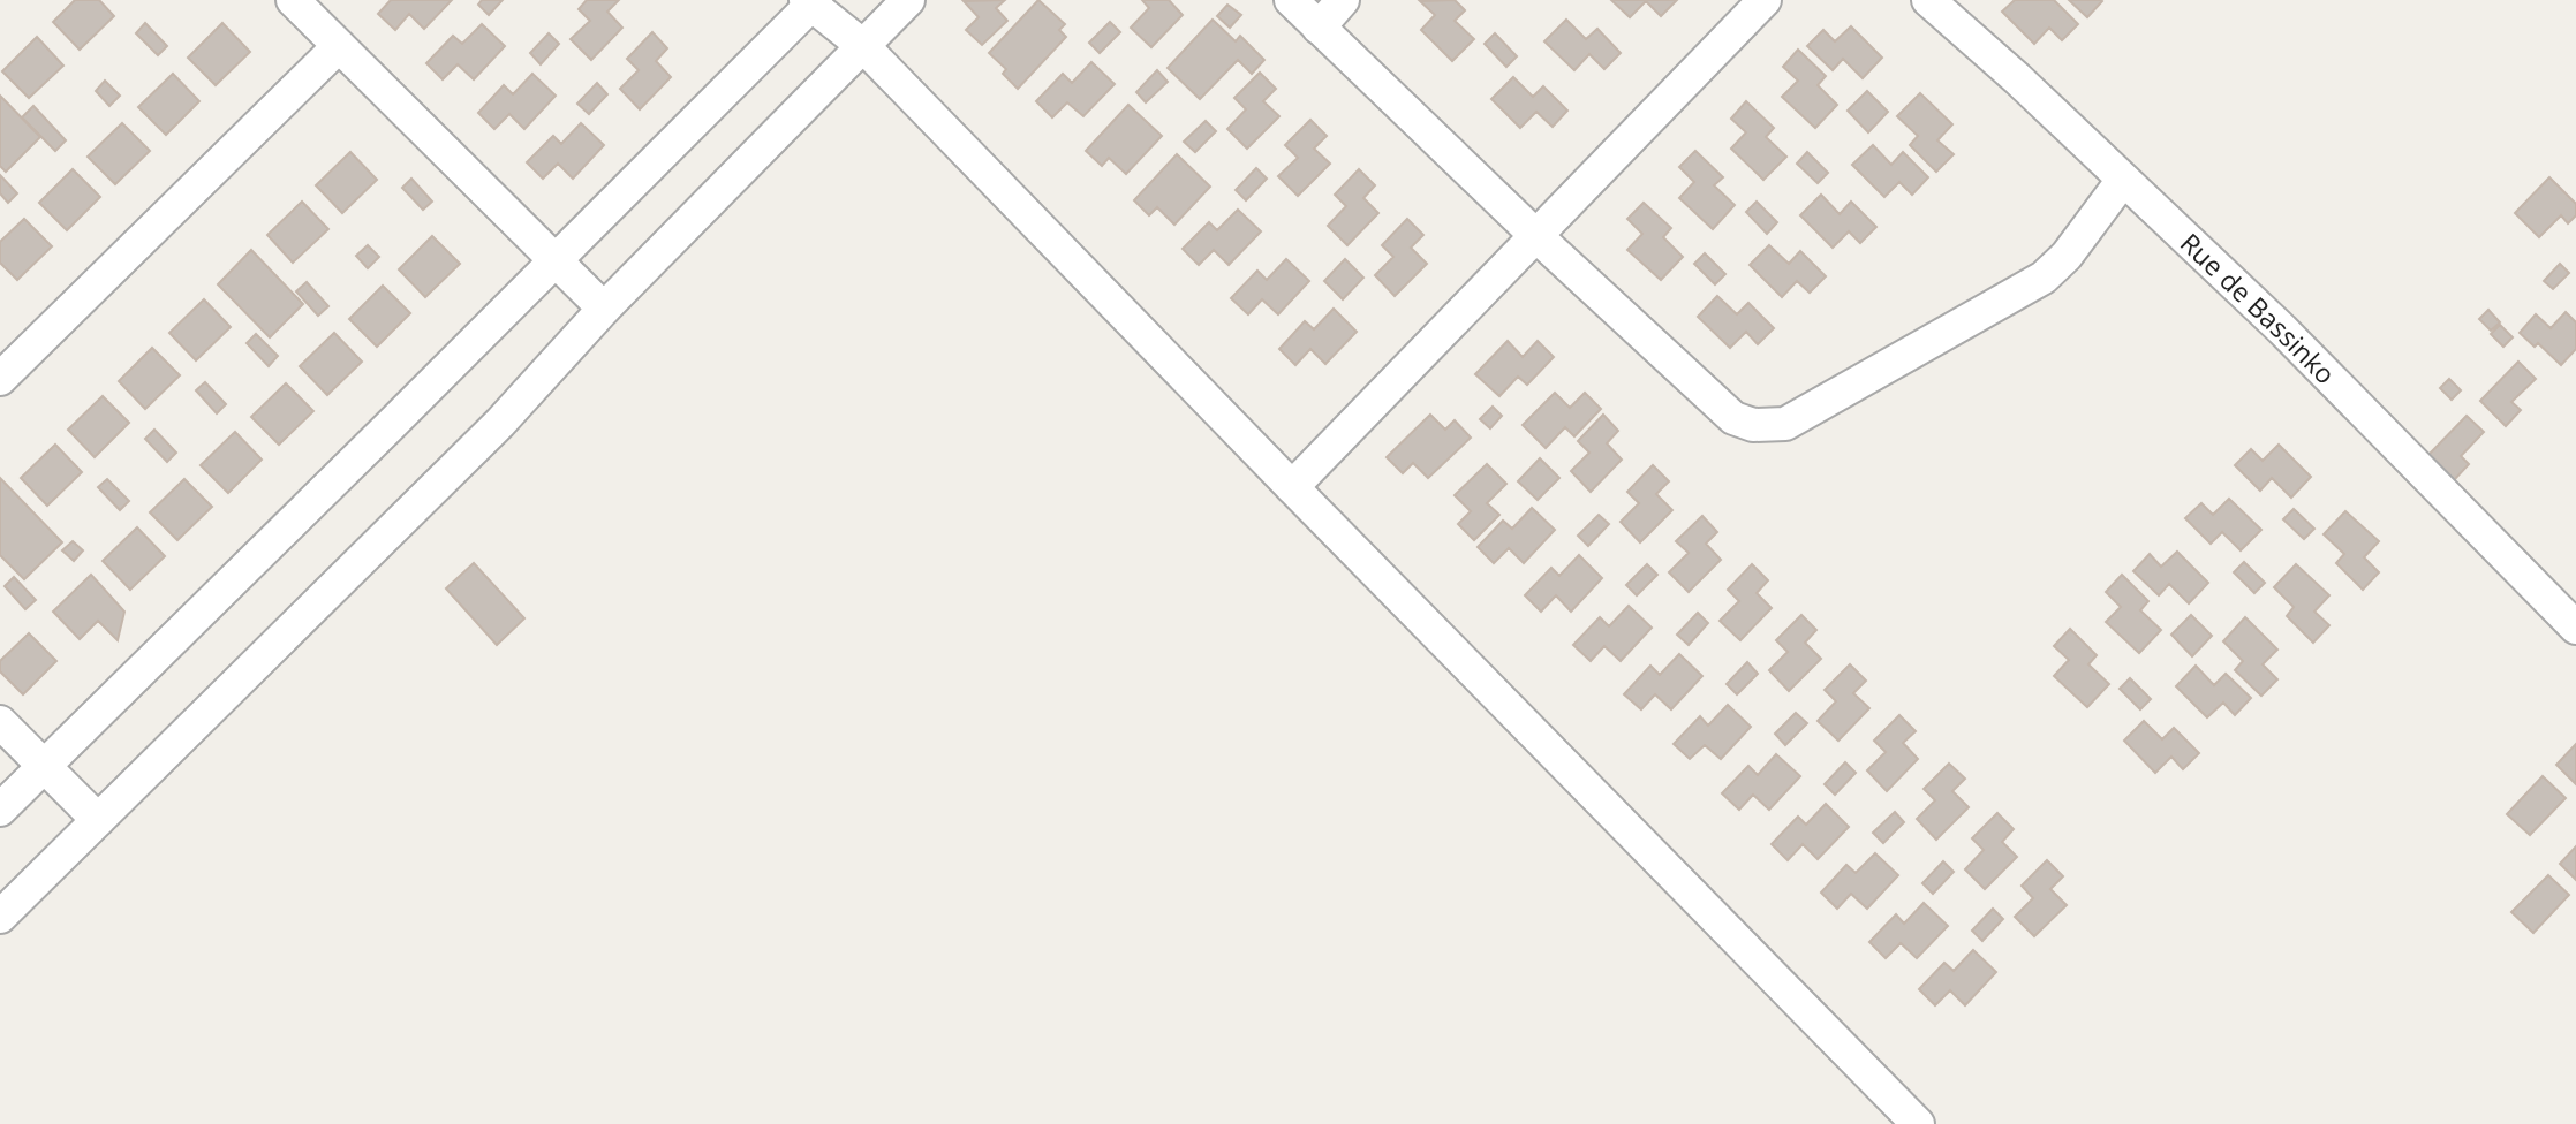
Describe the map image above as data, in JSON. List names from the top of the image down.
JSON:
{
  "streets": {
    "street": ["Rue de Bassinko"]
  }
}
